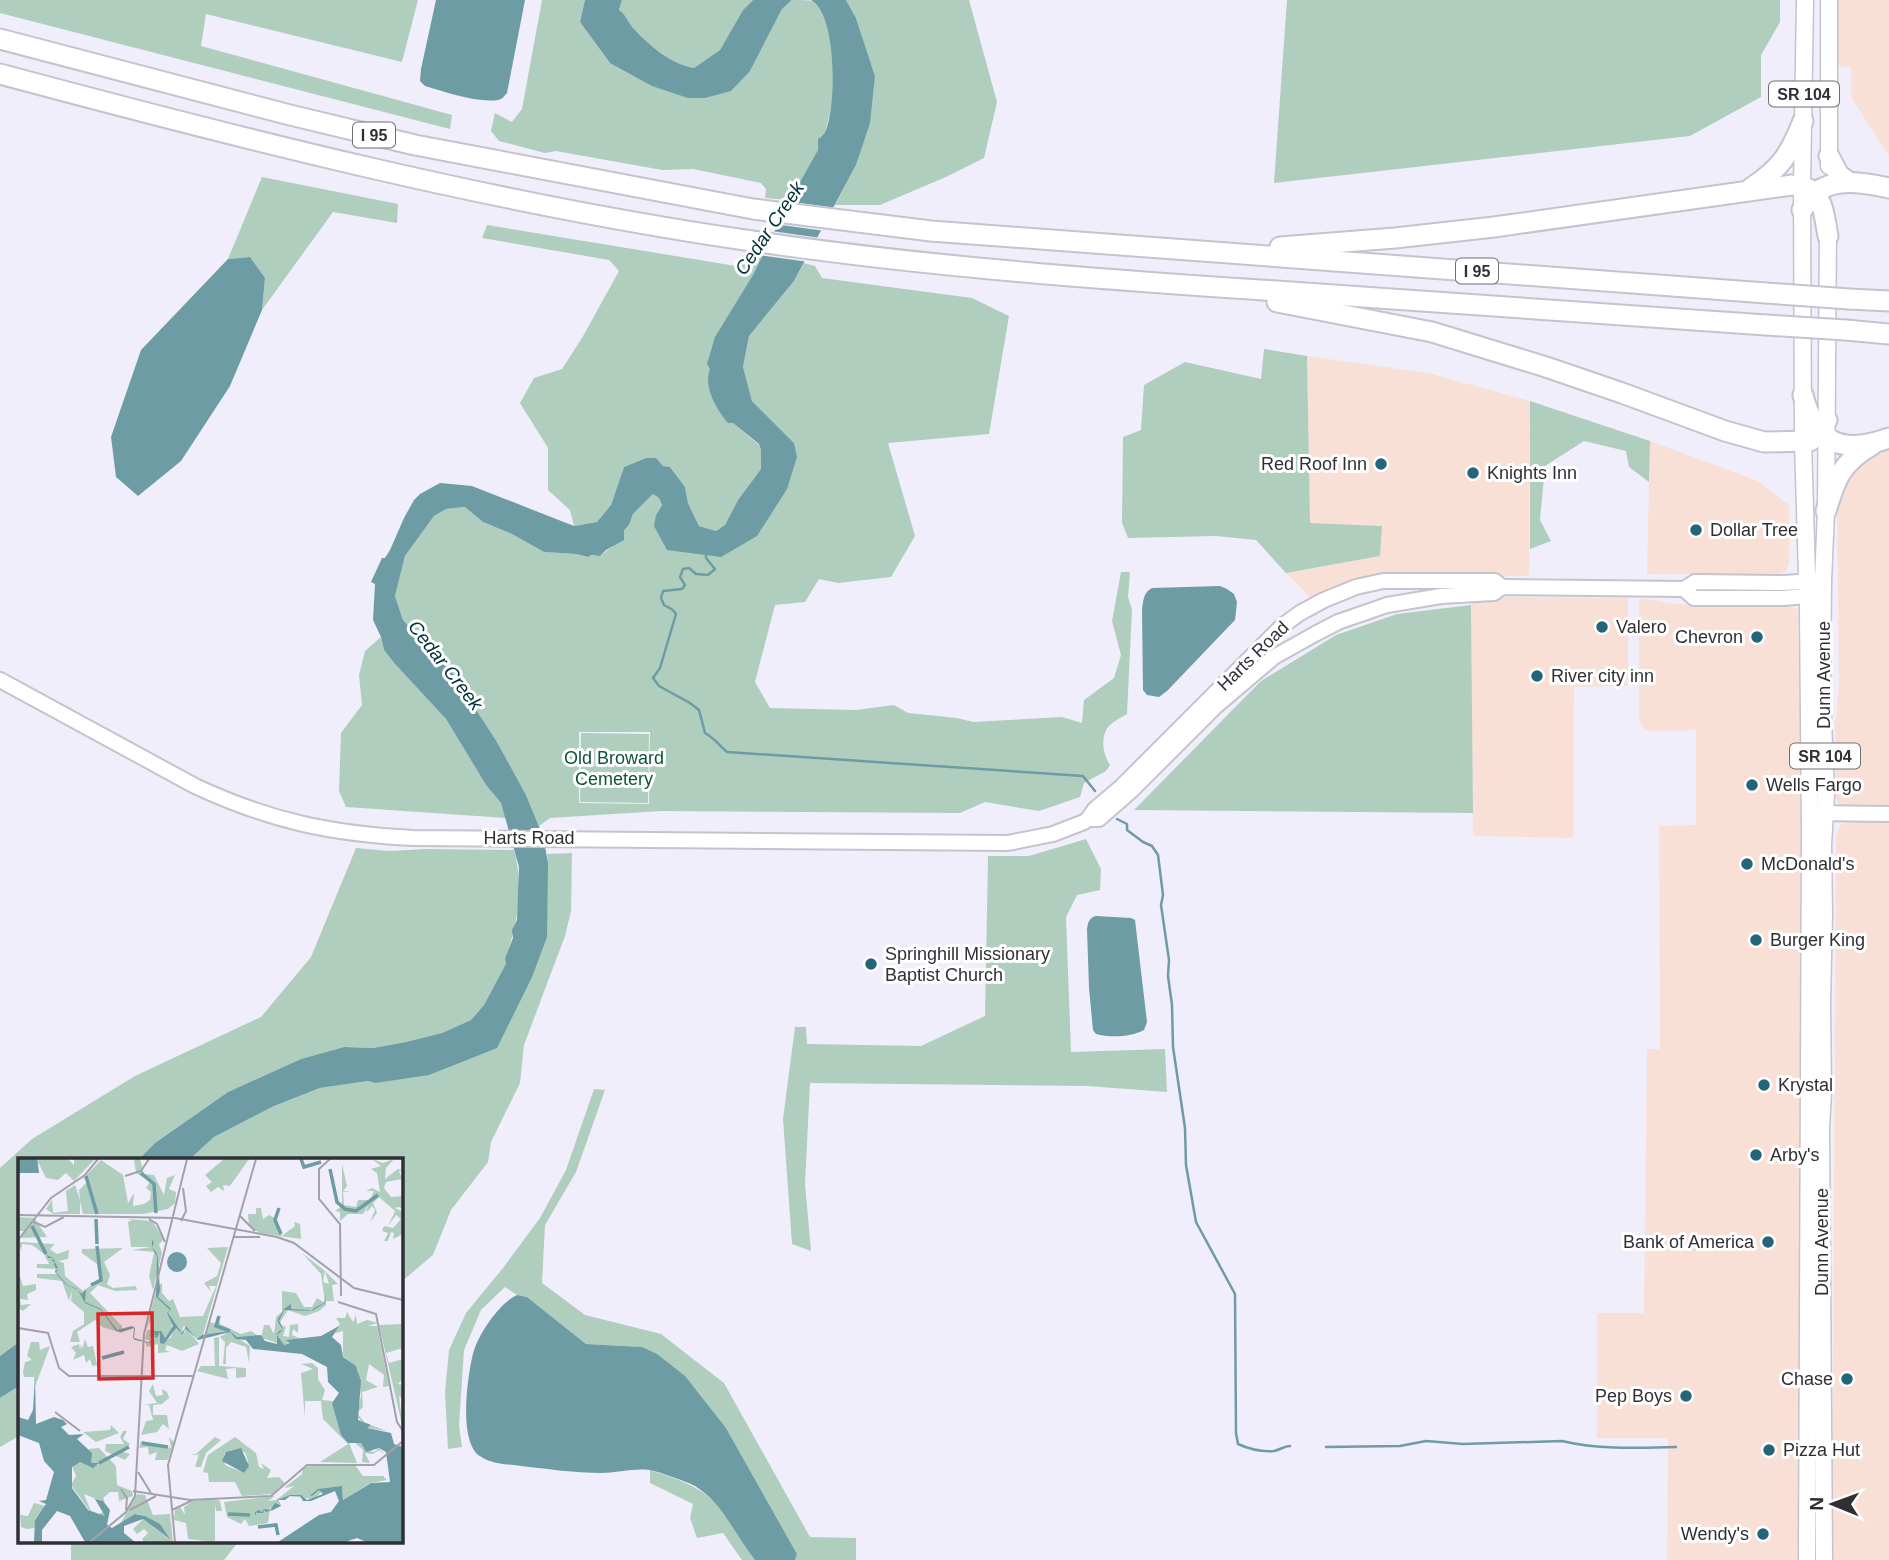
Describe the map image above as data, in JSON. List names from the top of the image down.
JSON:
{
  "streets": {
    "highway": ["I 95"],
    "main road": ["SR 104", "Dunn Avenue"],
    "street": ["Harts Road"]
  },
  "crossings": [
    ["Harts Road", "Dunn Avenue"]
  ],
  "water": ["Cedar Creek"],
  "parks": ["Old Broward Cemetery"],
  "places": [
    "Red Roof Inn",
    "Knights Inn",
    "Dollar Tree",
    "Valero",
    "Chevron",
    "River city inn",
    "Wells Fargo",
    "McDonald's",
    "Burger King",
    "Springhill Missionary Baptist Church",
    "Krystal",
    "Arby's",
    "Bank of America",
    "Chase",
    "Pep Boys",
    "Pizza Hut",
    "Wendy's"
  ],
  "north": "left"
}
